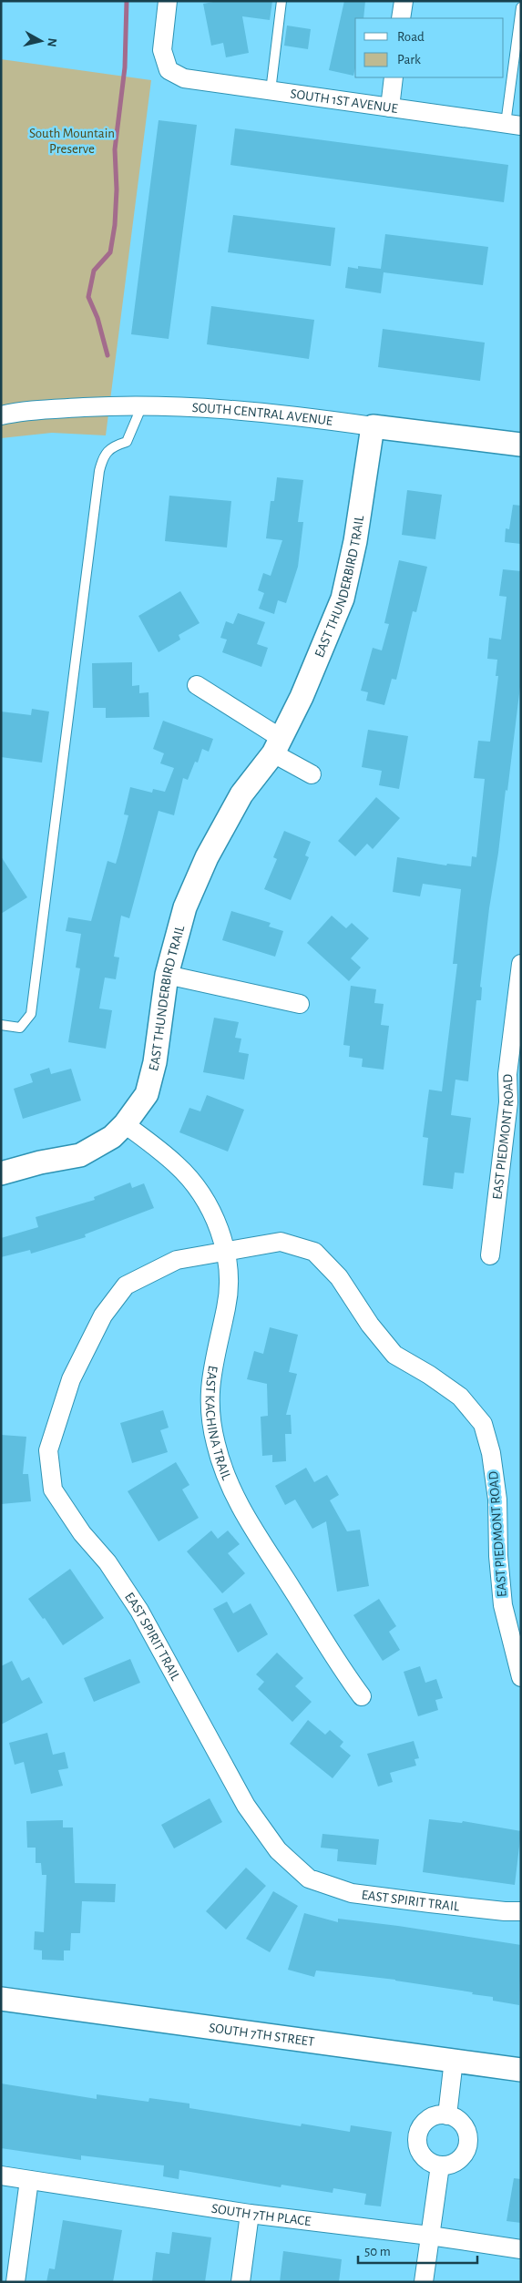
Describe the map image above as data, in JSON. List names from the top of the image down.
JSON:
{
  "streets": {
    "street": [
      "SOUTH 1ST AVENUE",
      "SOUTH CENTRAL AVENUE",
      "EAST THUNDERBIRD TRAIL",
      "EAST PIEDMONT ROAD",
      "EAST KACHINA TRAIL",
      "EAST SPIRIT TRAIL",
      "SOUTH 7TH STREET",
      "SOUTH 7TH PLACE"
    ]
  },
  "crossings": [
    ["SOUTH CENTRAL AVENUE", "EAST THUNDERBIRD TRAIL"],
    ["EAST THUNDERBIRD TRAIL", "EAST KACHINA TRAIL"],
    ["EAST PIEDMONT ROAD", "EAST KACHINA TRAIL"],
    ["EAST PIEDMONT ROAD", "EAST SPIRIT TRAIL"],
    ["EAST KACHINA TRAIL", "EAST SPIRIT TRAIL"]
  ],
  "parks": ["South Mountain Preserve"],
  "legend": ["Road", "Park"],
  "scale_bar": "50 m",
  "north": "right"
}
